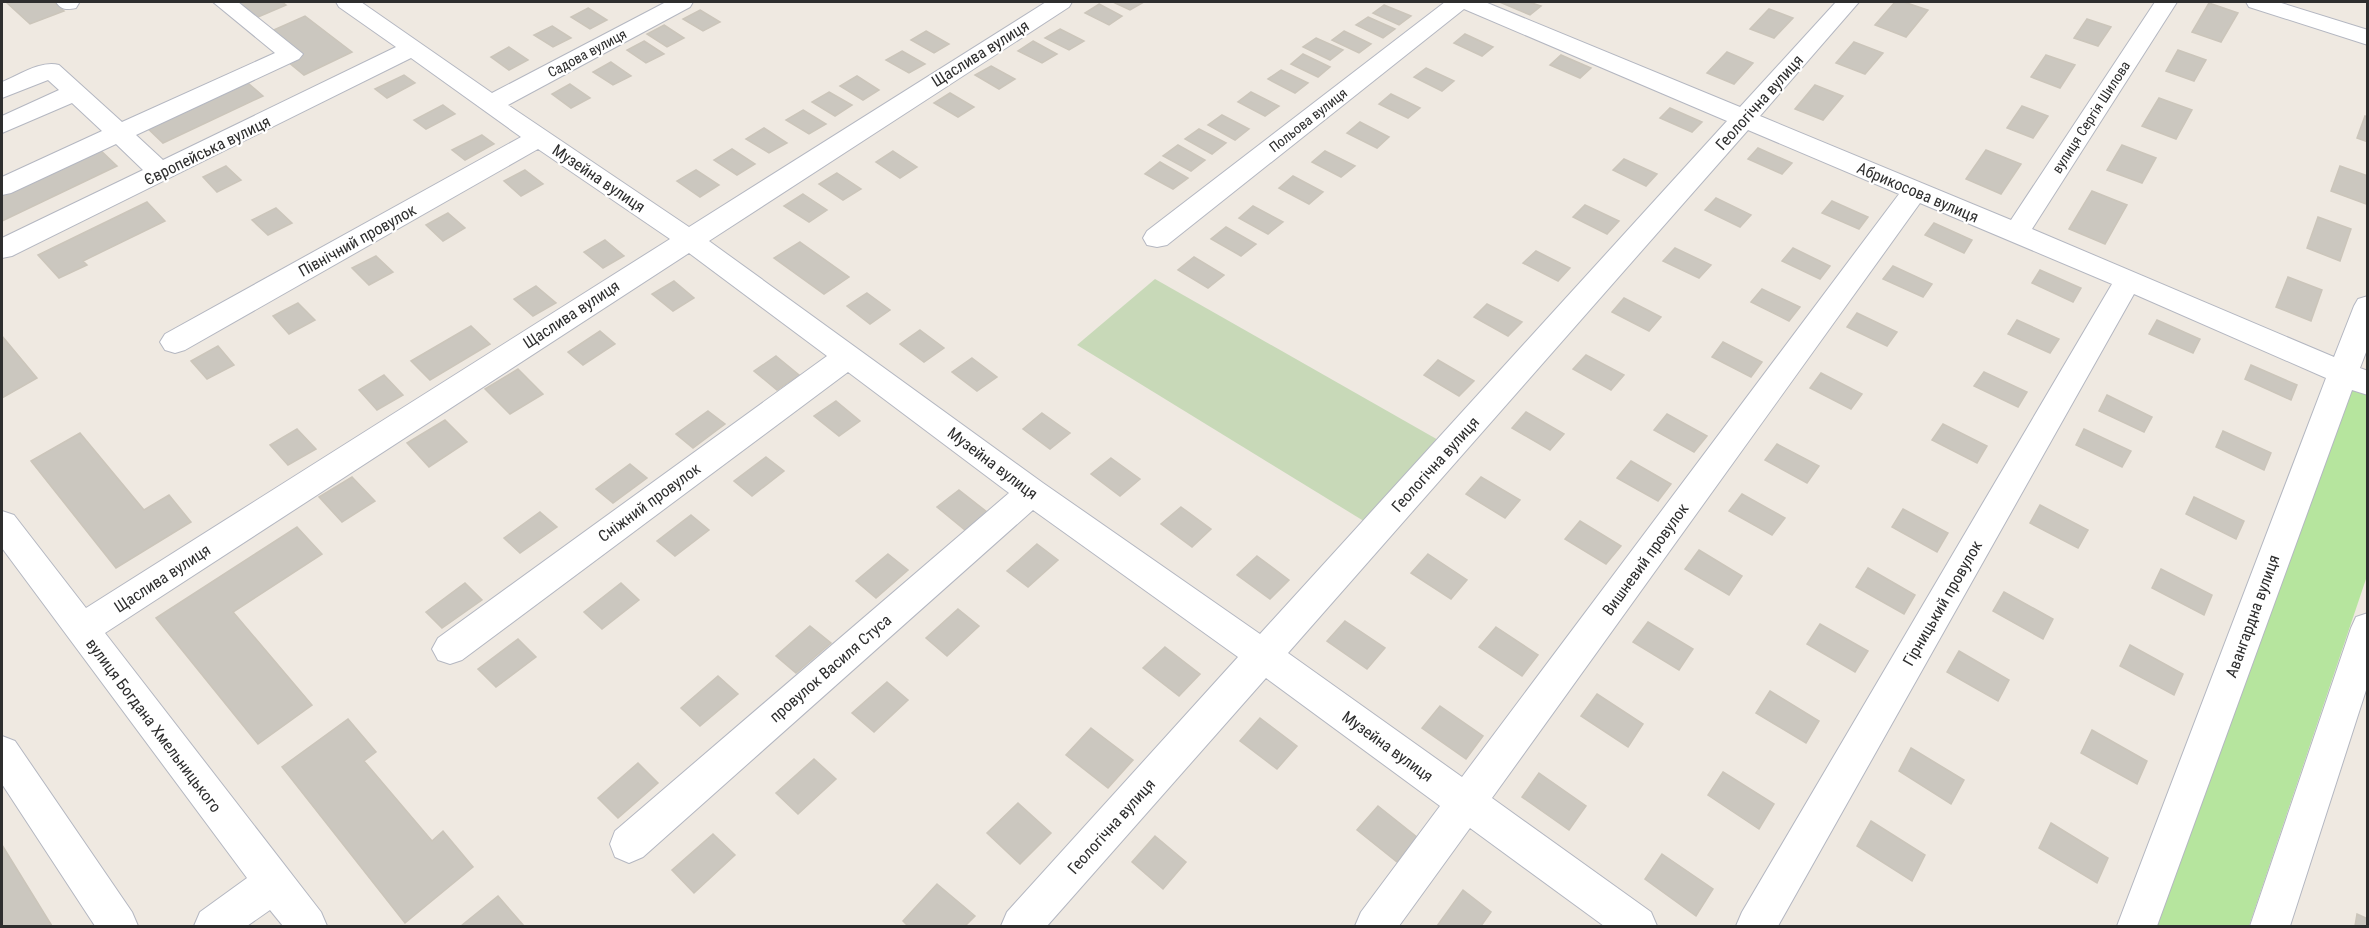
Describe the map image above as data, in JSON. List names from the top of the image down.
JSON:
{
  "streets": {
    "street": [
      "Садова вулиця",
      "Щаслива вулиця",
      "Геологічна вулиця",
      "вулиця Сергія Шилова",
      "Польова вулиця",
      "Європейська вулиця",
      "Музейна вулиця",
      "Абрикосова вулиця",
      "Північний провулок",
      "Сніжний провулок",
      "Вишневий провулок",
      "Гірницький провулок",
      "Авангардна вулиця",
      "провулок Василя Стуса",
      "вулиця Богдана Хмельницького"
    ]
  },
  "crossings": [
    ["Садова вулиця", "Музейна вулиця"],
    ["Щаслива вулиця", "Музейна вулиця"],
    ["Щаслива вулиця", "вулиця Богдана Хмельницького"],
    ["Геологічна вулиця", "Музейна вулиця"],
    ["Геологічна вулиця", "Абрикосова вулиця"],
    ["вулиця Сергія Шилова", "Абрикосова вулиця"],
    ["Європейська вулиця", "Музейна вулиця"],
    ["Музейна вулиця", "Північний провулок"],
    ["Музейна вулиця", "Сніжний провулок"],
    ["Музейна вулиця", "Вишневий провулок"],
    ["Музейна вулиця", "провулок Василя Стуса"],
    ["Абрикосова вулиця", "Вишневий провулок"],
    ["Абрикосова вулиця", "Гірницький провулок"],
    ["Абрикосова вулиця", "Авангардна вулиця"]
  ]
}
